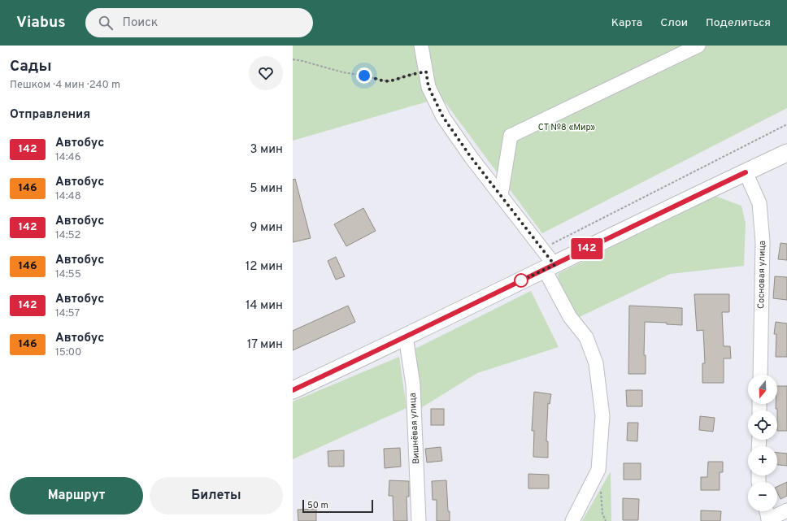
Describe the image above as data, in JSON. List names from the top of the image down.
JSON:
{
  "streets": {
    "street": ["Сосновая улица", "Вишнёвая улица"]
  },
  "parks": ["СТ №8 «Мир»"],
  "lines": ["bus line 142"],
  "scale_bar": "50 m",
  "north": "bottom",
  "page": {
    "header": "Viabus",
    "search": "Поиск",
    "nav": ["Карта", "Слои", "Поделиться"],
    "heading": [
      ["Сады", "Пешком · 4 мин · 240 m"],
      "Отправления"
    ],
    "on_map": "142",
    "list": [
      {
        "mark": "142",
        "name": "Автобус",
        "note": "14:46",
        "value": "3 мин"
      },
      {
        "mark": "146",
        "name": "Автобус",
        "note": "14:48",
        "value": "5 мин"
      },
      {
        "mark": "142",
        "name": "Автобус",
        "note": "14:52",
        "value": "9 мин"
      },
      {
        "mark": "146",
        "name": "Автобус",
        "note": "14:55",
        "value": "12 мин"
      },
      {
        "mark": "142",
        "name": "Автобус",
        "note": "14:57",
        "value": "14 мин"
      },
      {
        "mark": "146",
        "name": "Автобус",
        "note": "15:00",
        "value": "17 мин"
      }
    ],
    "map_buttons": ["+", "−"],
    "buttons": ["Маршрут", "Билеты"],
    "scale": "50 m"
  }
}
